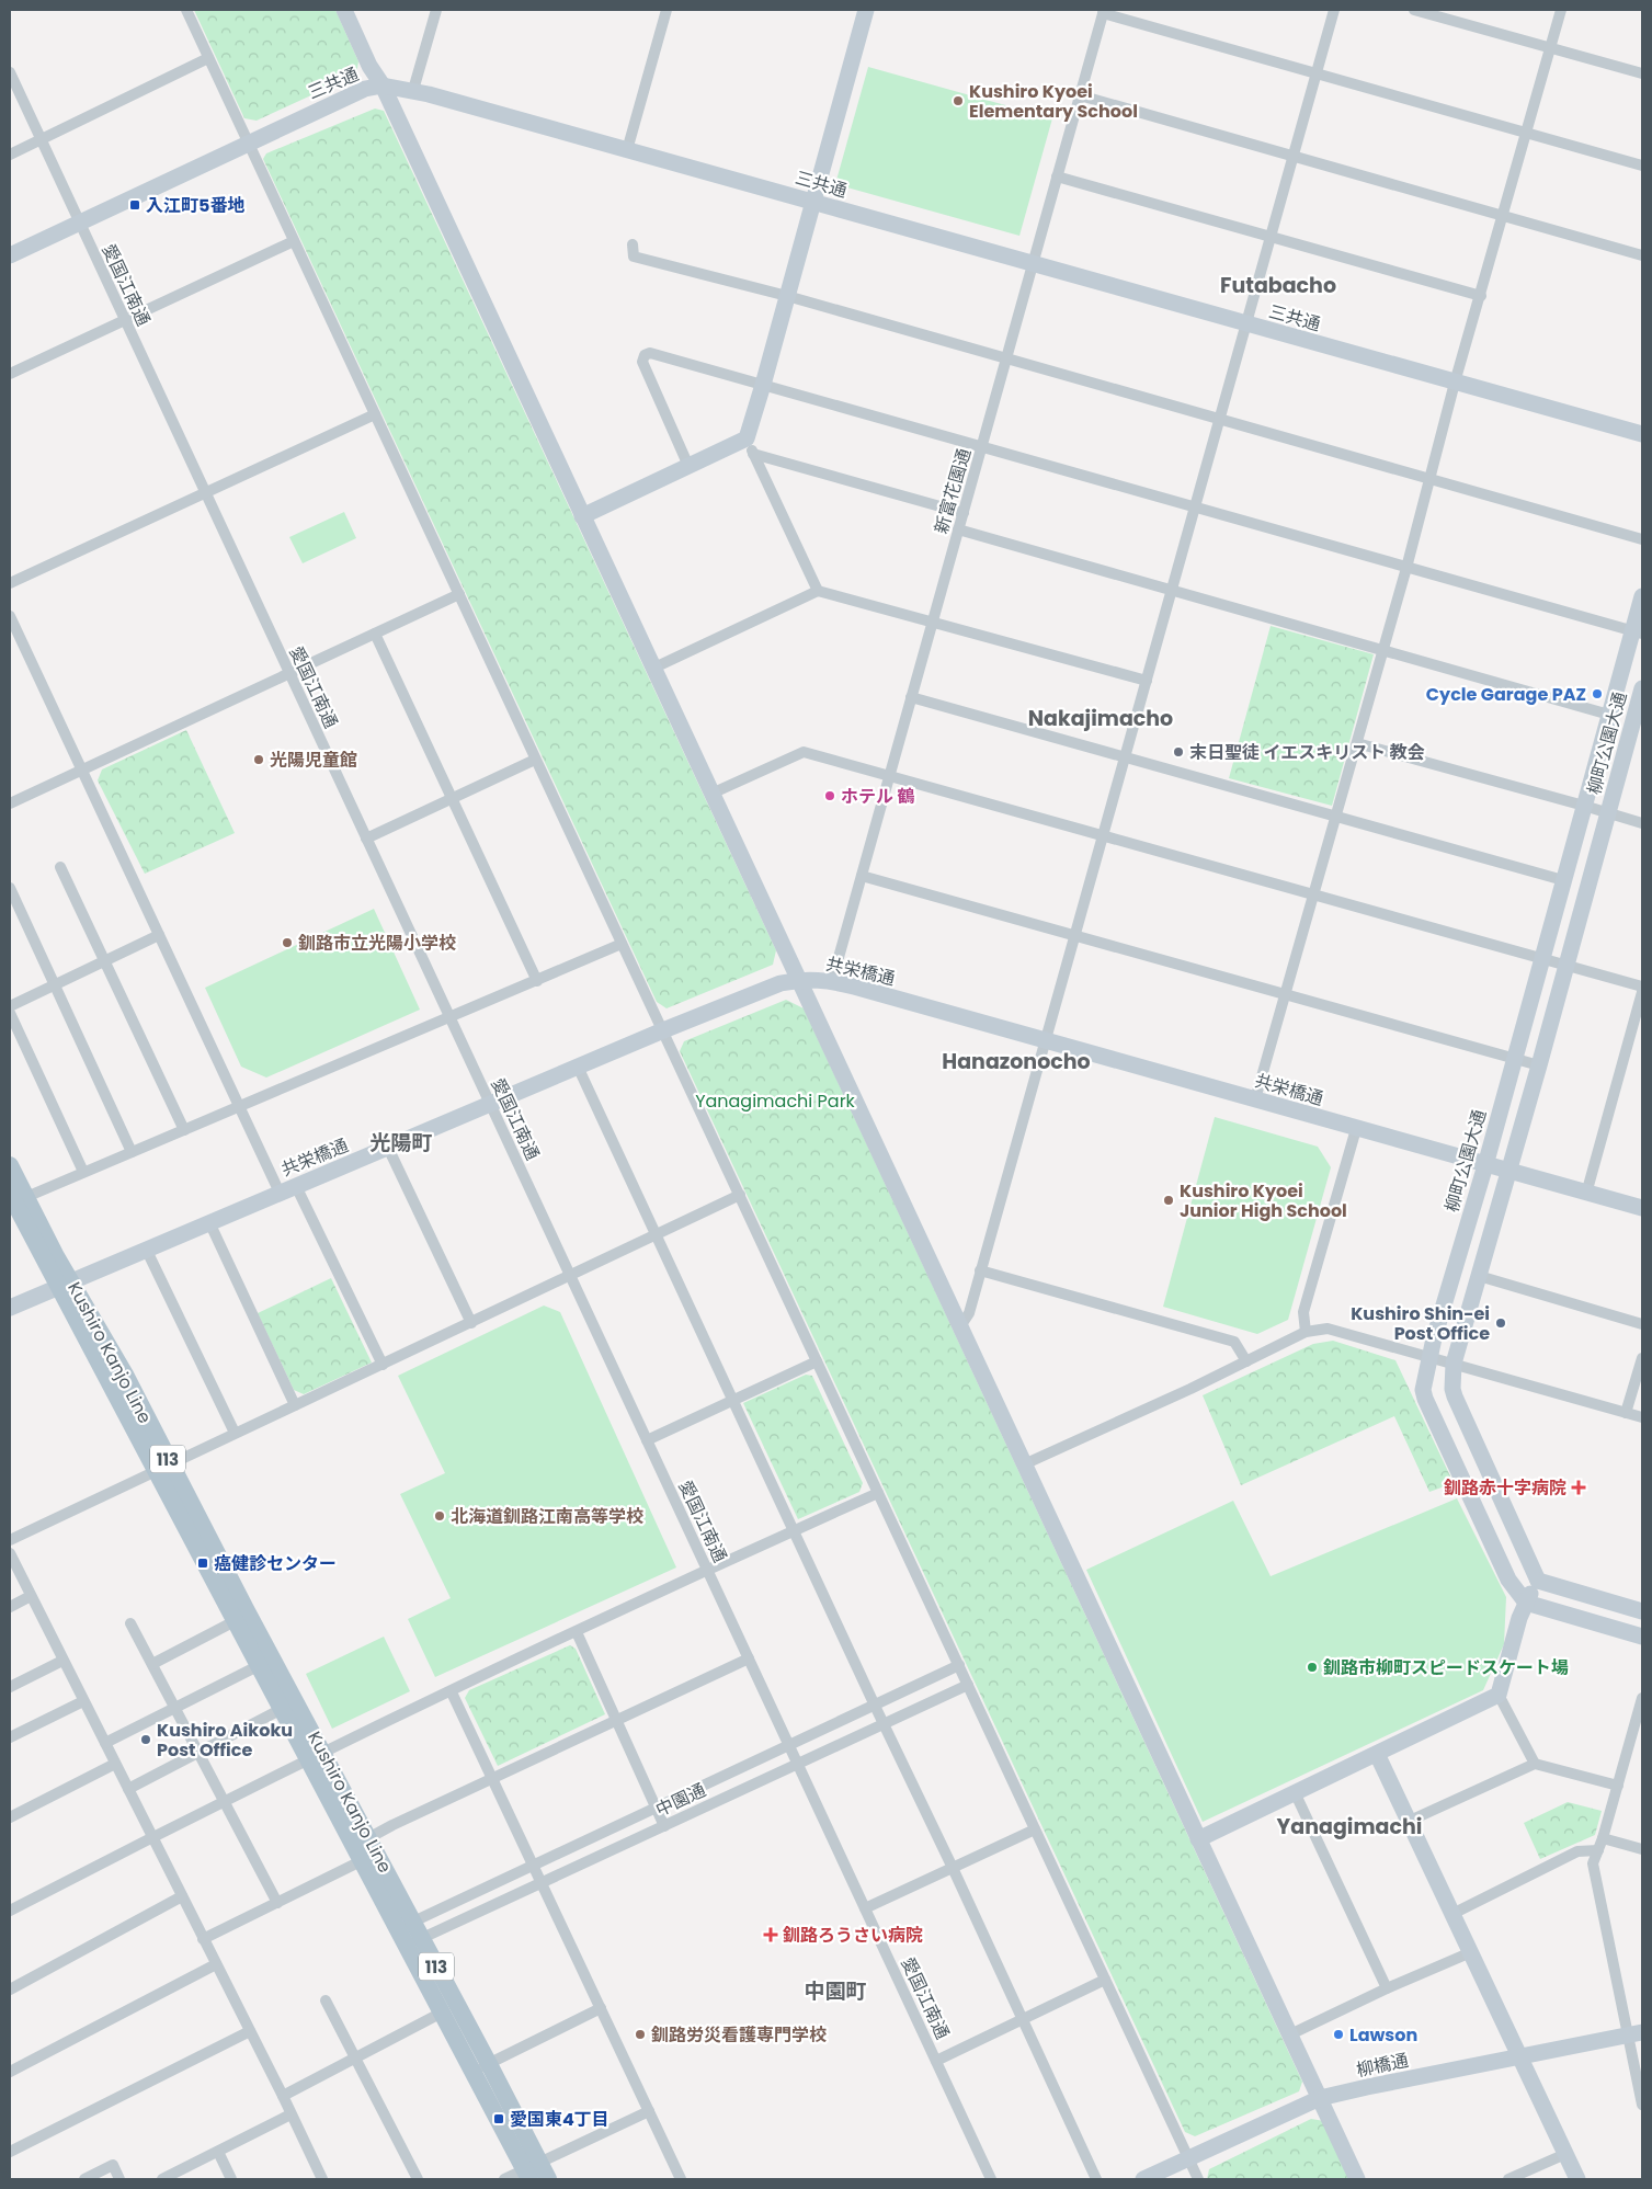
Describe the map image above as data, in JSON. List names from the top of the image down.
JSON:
{
  "streets": {
    "main road": ["Kushiro Kanjo Line", "113"],
    "street": [
      "三共通",
      "愛国江南通",
      "新富花園通",
      "柳町公園大通",
      "共栄橋通",
      "中園通",
      "柳橋通"
    ]
  },
  "crossings": [
    ["三共通", "愛国江南通"],
    ["三共通", "新富花園通"],
    ["愛国江南通", "共栄橋通"],
    ["愛国江南通", "中園通"],
    ["新富花園通", "共栄橋通"],
    ["柳町公園大通", "共栄橋通"],
    ["共栄橋通", "Kushiro Kanjo Line"],
    ["Kushiro Kanjo Line", "中園通"]
  ],
  "districts": [
    "Futabacho",
    "Nakajimacho",
    "Hanazonocho",
    "光陽町",
    "Yanagimachi",
    "中園町"
  ],
  "parks": ["Yanagimachi Park"],
  "places": {
    "other": [
      "Kushiro Kyoei Elementary School",
      "Cycle Garage PAZ",
      "末日聖徒 イエスキリスト 教会",
      "光陽児童館",
      "ホテル 鶴",
      "釧路市立光陽小学校",
      "Kushiro Kyoei Junior High School",
      "Kushiro Shin-ei Post Office",
      "北海道釧路江南高等学校",
      "釧路市柳町スピードスケート場",
      "Kushiro Aikoku Post Office",
      "釧路労災看護専門学校",
      "Lawson"
    ],
    "transit": ["入江町5番地", "癌健診センター", "愛国東4丁目"],
    "health": ["釧路赤十字病院", "釧路ろうさい病院"]
  }
}
